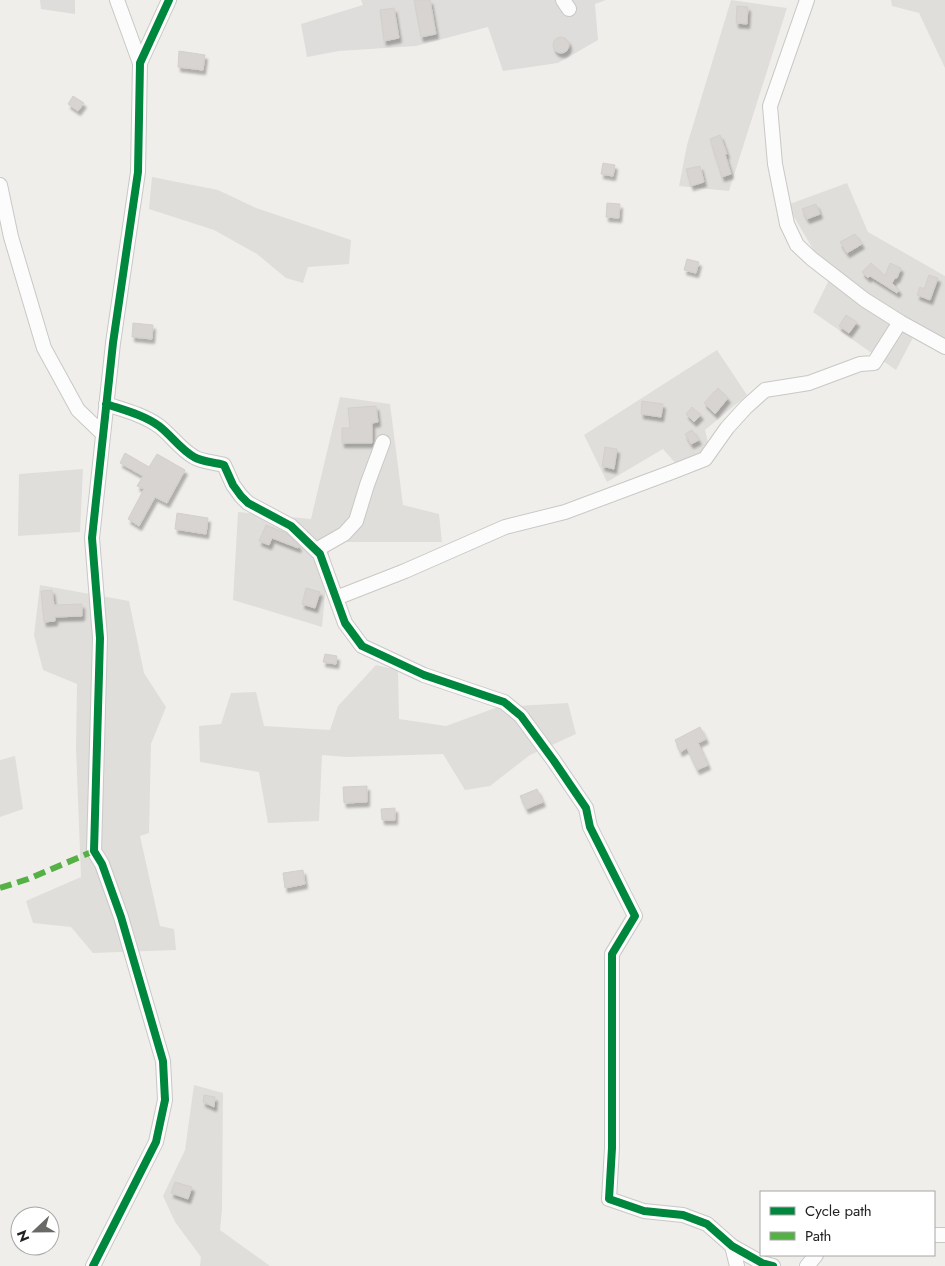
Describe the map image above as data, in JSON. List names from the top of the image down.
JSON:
{
  "legend": ["Cycle path", "Path"],
  "north": "left"
}
